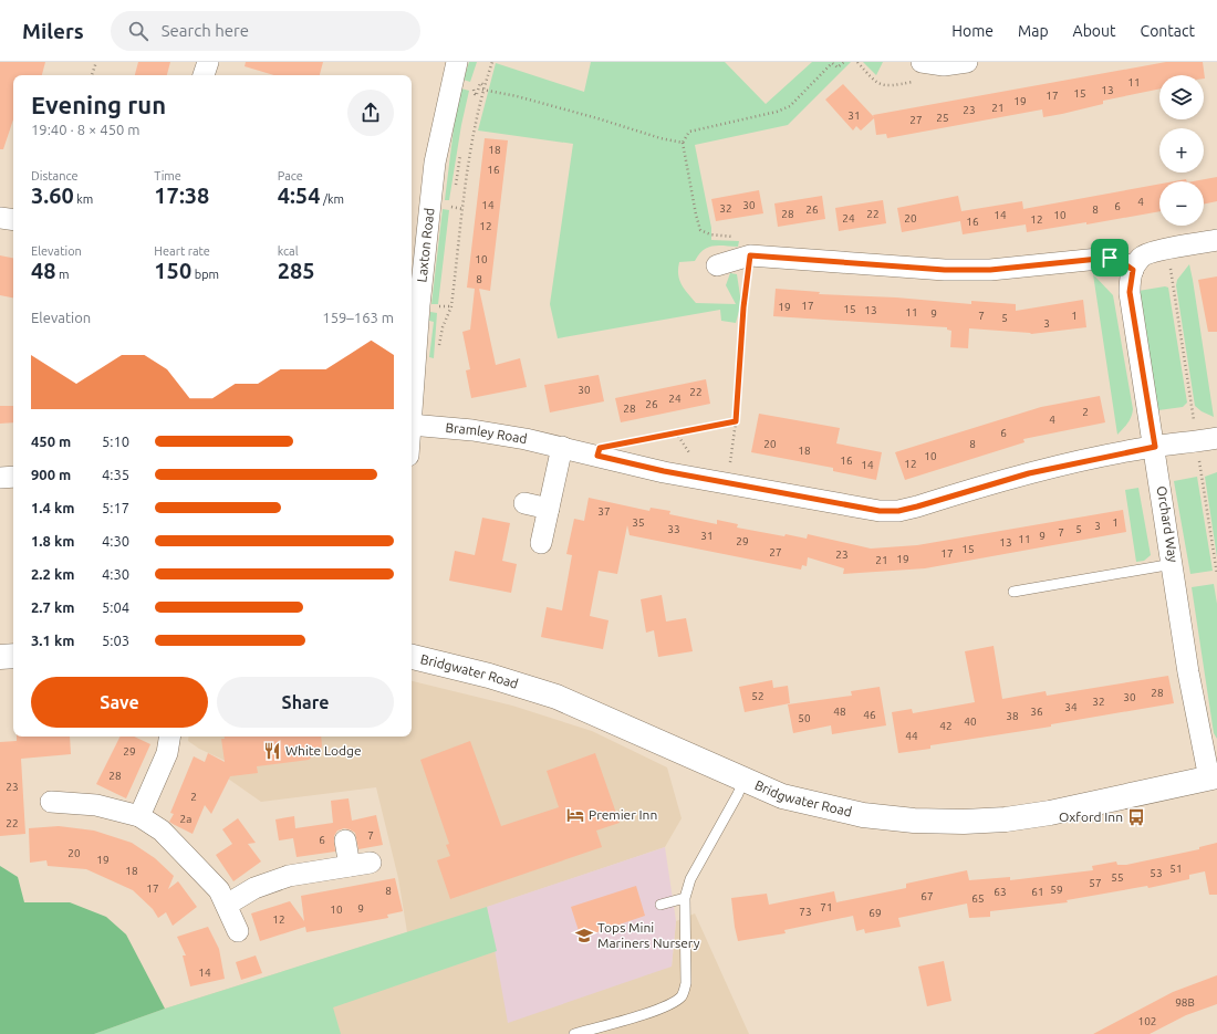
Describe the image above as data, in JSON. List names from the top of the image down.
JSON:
{
  "streets": {
    "street": [
      "Laxton Road",
      "Bramley Road",
      "Orchard Way",
      "Bridgwater Road"
    ]
  },
  "crossings": [
    ["Bramley Road", "Orchard Way"],
    ["Orchard Way", "Bridgwater Road"]
  ],
  "places": {
    "restaurant": ["White Lodge"],
    "hotel": ["Premier Inn"],
    "bus stop": ["Oxford Inn"],
    "school or university": ["Tops Mini Mariners Nursery"]
  },
  "house_numbers": [
    "11",
    "13",
    "15",
    "17",
    "19",
    "21",
    "23",
    "31",
    "25",
    "27",
    "18",
    "16",
    "4",
    "14",
    "30",
    "6",
    "32",
    "26",
    "8",
    "28",
    "22",
    "14",
    "10",
    "24",
    "20",
    "12",
    "16",
    "12",
    "10",
    "8",
    "17",
    "19",
    "15",
    "13",
    "11",
    "9",
    "7",
    "1",
    "5",
    "3",
    "30",
    "22",
    "24",
    "26",
    "28",
    "2",
    "4",
    "6",
    "20",
    "8",
    "18",
    "10",
    "16",
    "12",
    "14",
    "37",
    "35",
    "1",
    "3",
    "33",
    "5",
    "7",
    "31",
    "9",
    "11",
    "29",
    "13",
    "15",
    "27",
    "17",
    "23",
    "19",
    "21",
    "28",
    "52",
    "30",
    "32",
    "34",
    "48",
    "36",
    "46",
    "38",
    "50",
    "40",
    "42",
    "44",
    "29",
    "28",
    "23",
    "2",
    "2a",
    "22",
    "7",
    "6",
    "20",
    "19",
    "51",
    "18",
    "53",
    "55",
    "57",
    "17",
    "59",
    "8",
    "63",
    "61",
    "67",
    "65",
    "71",
    "9",
    "10",
    "73",
    "69",
    "12",
    "14",
    "98B",
    "102"
  ],
  "page": {
    "header": "Milers",
    "search": "Search here",
    "nav": [
      "Home",
      "Map",
      "About",
      "Contact"
    ],
    "map_buttons": ["+", "−"],
    "heading": ["Evening run", "19:40 · 8 × 450 m"],
    "stats": [
      ["Distance", "3.60 km"],
      ["Time", "17:38"],
      ["Pace", "4:54 /km"],
      ["Elevation", "48 m"],
      ["Heart rate", "150 bpm"],
      ["kcal", "285"]
    ],
    "chart": ["Elevation", "159–163 m"],
    "list": [
      {
        "name": "450 m",
        "note": "5:10"
      },
      {
        "name": "900 m",
        "note": "4:35"
      },
      {
        "name": "1.4 km",
        "note": "5:17"
      },
      {
        "name": "1.8 km",
        "note": "4:30"
      },
      {
        "name": "2.2 km",
        "note": "4:30"
      },
      {
        "name": "2.7 km",
        "note": "5:04"
      },
      {
        "name": "3.1 km",
        "note": "5:03"
      }
    ],
    "buttons": ["Save", "Share"]
  }
}
